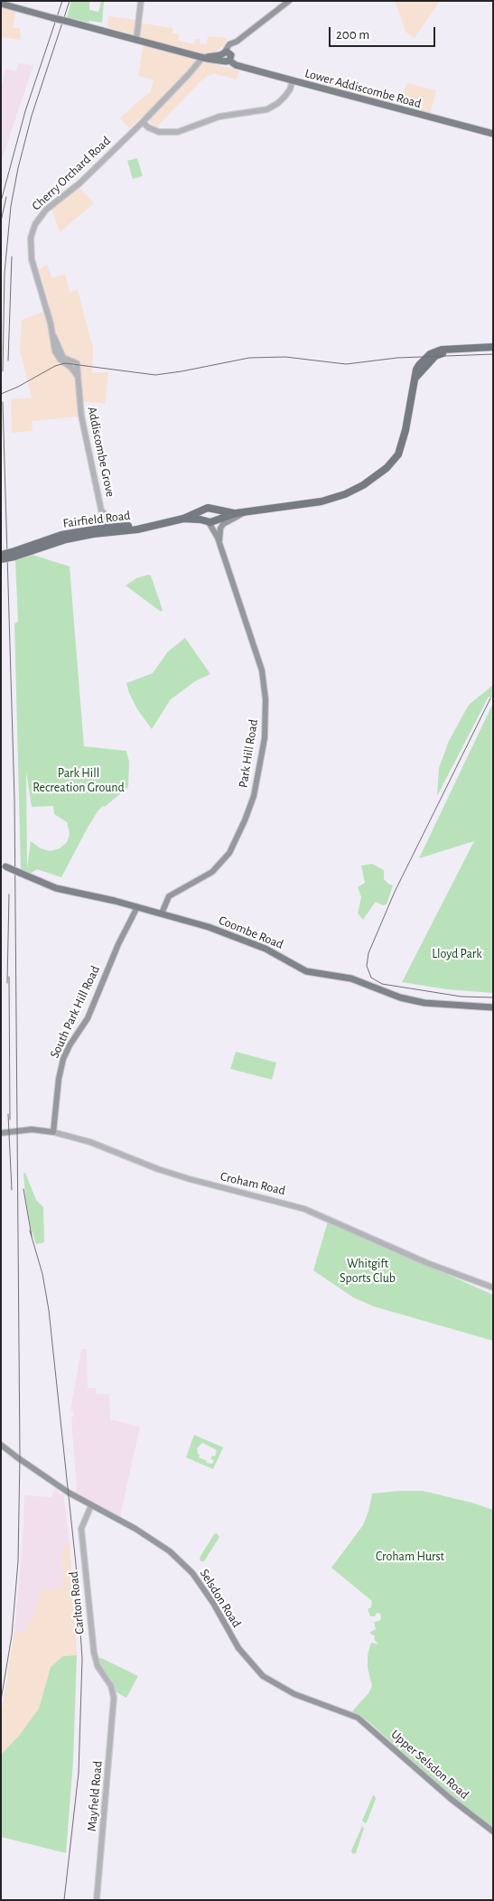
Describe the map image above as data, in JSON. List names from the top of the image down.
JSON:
{
  "streets": {
    "highway": ["Fairfield Road"],
    "main road": [
      "Lower Addiscombe Road",
      "Park Hill Road",
      "Coombe Road",
      "South Park Hill Road",
      "Croham Road",
      "Selsdon Road",
      "Upper Selsdon Road"
    ],
    "street": [
      "Cherry Orchard Road",
      "Addiscombe Grove",
      "Carlton Road",
      "Mayfield Road"
    ]
  },
  "crossings": [
    ["Cherry Orchard Road", "Addiscombe Grove"],
    ["Addiscombe Grove", "Fairfield Road"],
    ["Fairfield Road", "Park Hill Road"],
    ["Park Hill Road", "Coombe Road"],
    ["Coombe Road", "South Park Hill Road"],
    ["South Park Hill Road", "Croham Road"],
    ["Selsdon Road", "Carlton Road"],
    ["Selsdon Road", "Upper Selsdon Road"],
    ["Carlton Road", "Mayfield Road"]
  ],
  "parks": [
    "Park Hill Recreation Ground",
    "Lloyd Park",
    "Whitgift Sports Club",
    "Croham Hurst"
  ],
  "scale_bar": "200 m"
}
